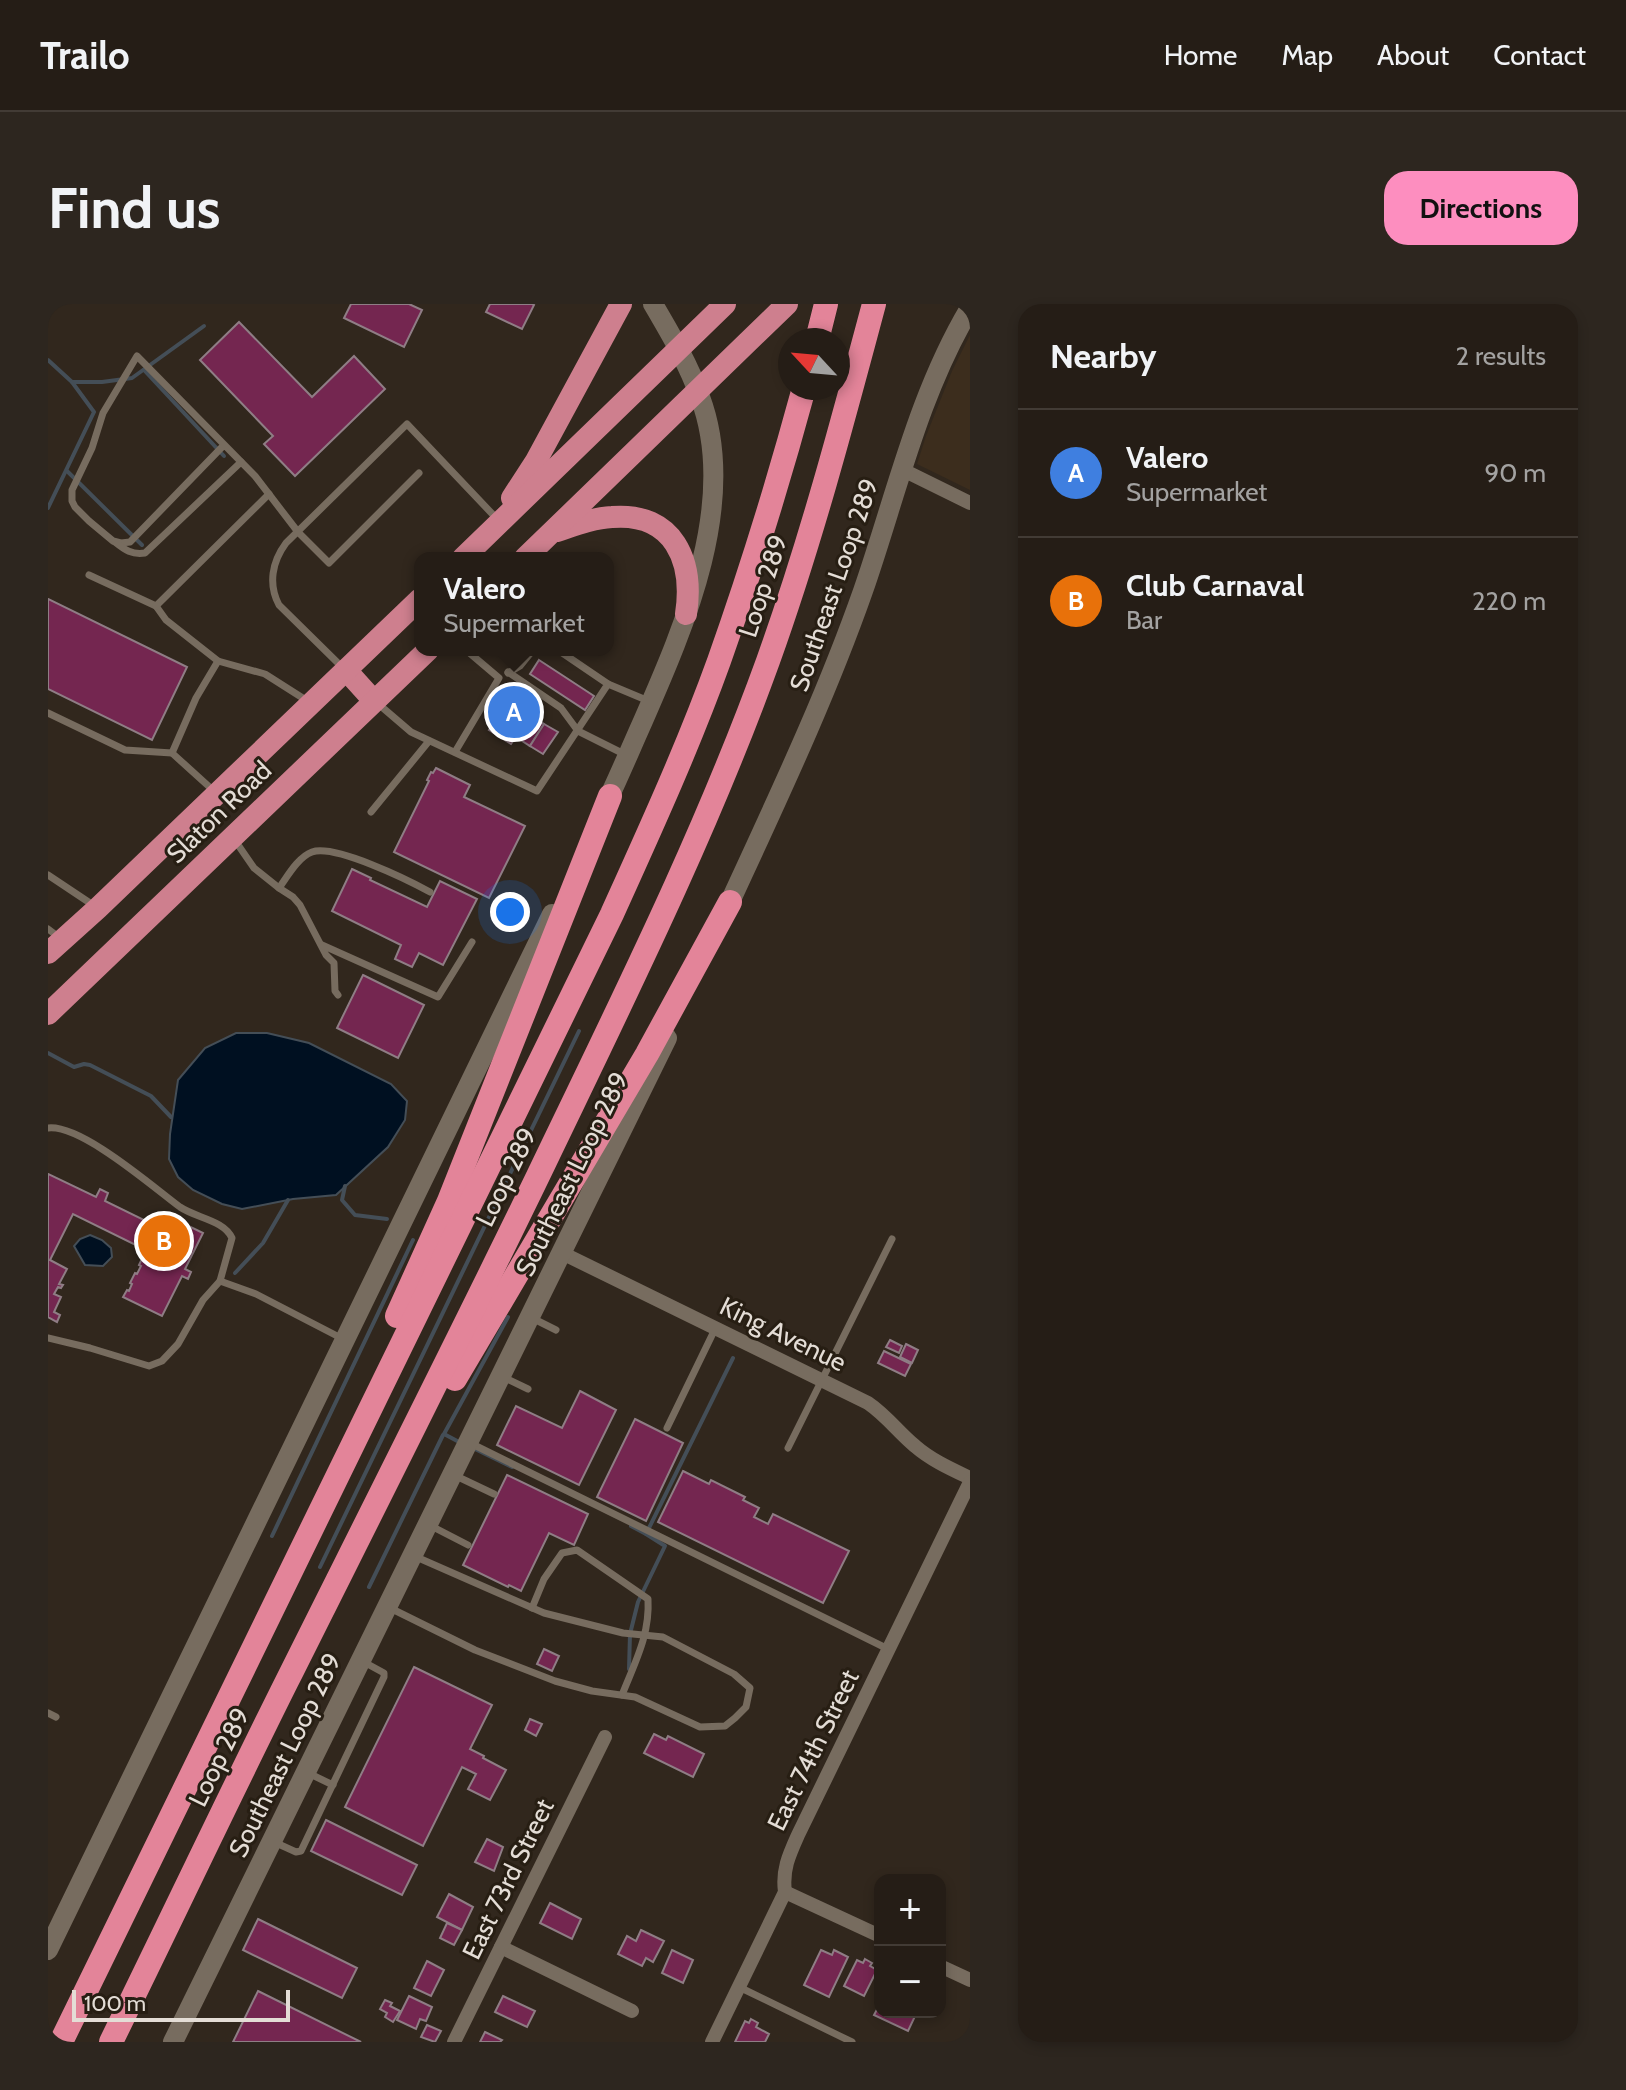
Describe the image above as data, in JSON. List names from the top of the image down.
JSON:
{
  "streets": {
    "highway": ["Loop 289", "Slaton Road"],
    "main road": ["Southeast Loop 289"],
    "street": ["King Avenue", "East 74th Street", "East 73rd Street"]
  },
  "crossings": [
    ["Southeast Loop 289", "King Avenue"],
    ["King Avenue", "East 74th Street"]
  ],
  "scale_bar": "100 m",
  "north": "top left",
  "page": {
    "header": "Trailo",
    "nav": [
      "Home",
      "Map",
      "About",
      "Contact"
    ],
    "buttons": "Directions",
    "title": "Find us",
    "heading": ["Nearby", "2 results"],
    "list": [
      {
        "mark": "A",
        "name": "Valero",
        "note": "Supermarket",
        "value": "90 m"
      },
      {
        "mark": "B",
        "name": "Club Carnaval",
        "note": "Bar",
        "value": "220 m"
      }
    ],
    "popup": ["Valero", "Supermarket"],
    "pins": ["A", "B"],
    "map_buttons": ["+", "−"],
    "scale": "100 m"
  }
}
